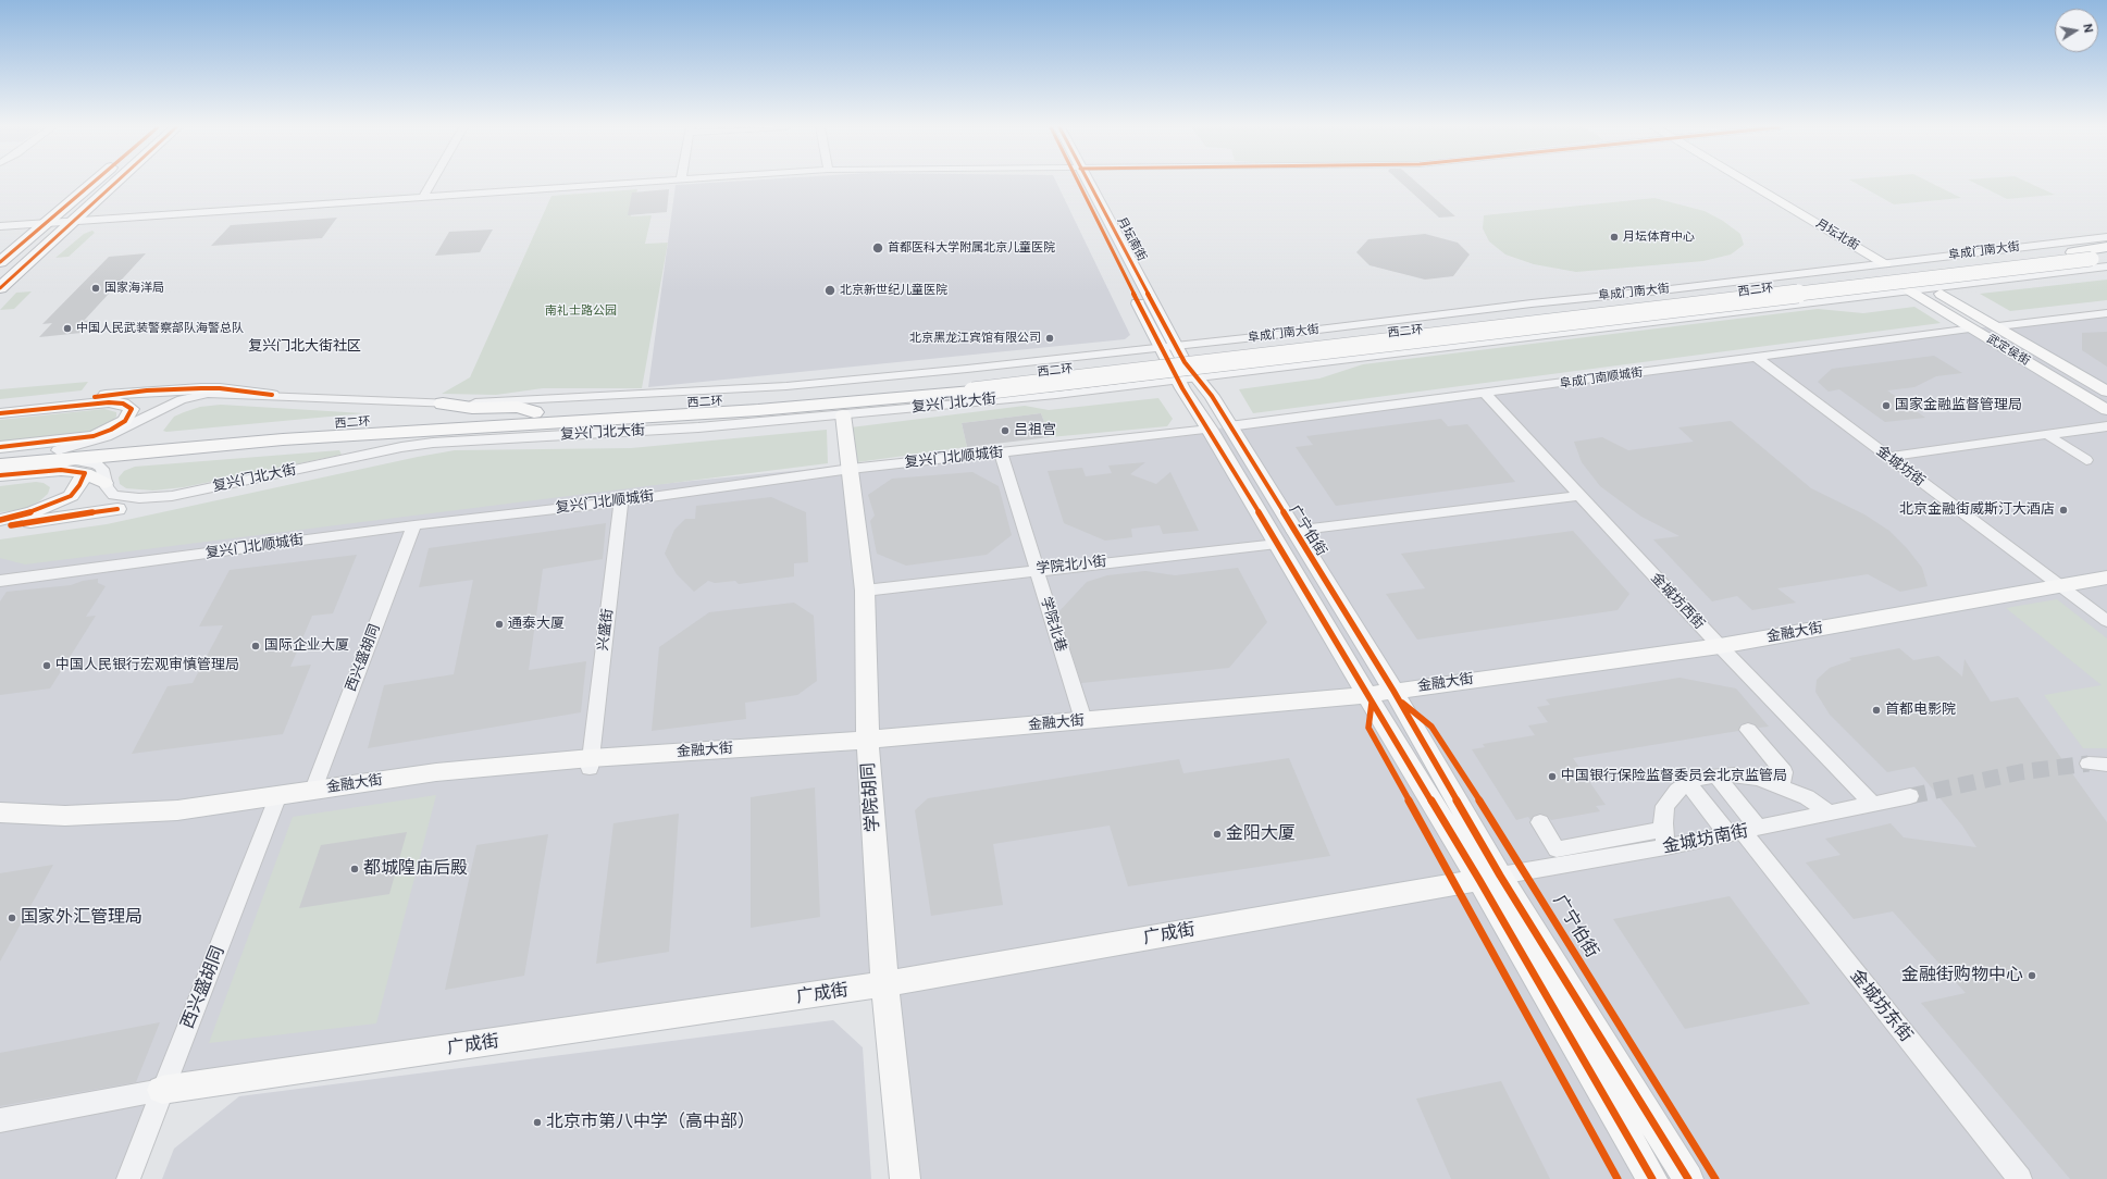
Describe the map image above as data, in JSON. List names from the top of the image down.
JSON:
{
  "streets": {
    "highway": ["西二环"],
    "main road": [
      "月坛北街",
      "月坛南街",
      "武定侯街",
      "广宁伯街",
      "金融大街",
      "学院胡同",
      "广成街"
    ],
    "street": [
      "阜成门南大街",
      "阜成门南顺城街",
      "复兴门北大街",
      "复兴门北顺城街",
      "金城坊街",
      "学院北小街",
      "金城坊西街",
      "学院北巷",
      "兴盛街",
      "西兴盛胡同",
      "金城坊南街",
      "金城坊东街"
    ]
  },
  "crossings": [
    ["月坛北街", "阜成门南大街"],
    ["月坛南街", "阜成门南大街"],
    ["月坛南街", "复兴门北大街"],
    ["月坛南街", "广宁伯街"],
    ["西二环", "复兴门北大街"],
    ["武定侯街", "阜成门南顺城街"],
    ["阜成门南顺城街", "复兴门北顺城街"],
    ["阜成门南顺城街", "金城坊街"],
    ["阜成门南顺城街", "广宁伯街"],
    ["阜成门南顺城街", "金城坊西街"],
    ["复兴门北大街", "广宁伯街"],
    ["复兴门北大街", "学院胡同"],
    ["复兴门北顺城街", "广宁伯街"],
    ["复兴门北顺城街", "学院北巷"],
    ["复兴门北顺城街", "兴盛街"],
    ["复兴门北顺城街", "西兴盛胡同"],
    ["复兴门北顺城街", "学院胡同"],
    ["金城坊街", "金融大街"],
    ["广宁伯街", "学院北小街"],
    ["广宁伯街", "金融大街"],
    ["广宁伯街", "金城坊南街"],
    ["广宁伯街", "广成街"],
    ["学院北小街", "金城坊西街"],
    ["学院北小街", "学院北巷"],
    ["学院北小街", "学院胡同"],
    ["金城坊西街", "金融大街"],
    ["金城坊西街", "金城坊南街"],
    ["学院北巷", "金融大街"],
    ["兴盛街", "金融大街"],
    ["金融大街", "西兴盛胡同"],
    ["金融大街", "学院胡同"],
    ["西兴盛胡同", "广成街"],
    ["学院胡同", "广成街"],
    ["金城坊南街", "广成街"],
    ["金城坊南街", "金城坊东街"]
  ],
  "districts": ["复兴门北大街社区"],
  "parks": ["南礼士路公园"],
  "places": [
    "月坛体育中心",
    "首都医科大学附属北京儿童医院",
    "国家海洋局",
    "北京新世纪儿童医院",
    "中国人民武装警察部队海警总队",
    "北京黑龙江宾馆有限公司",
    "国家金融监督管理局",
    "吕祖宫",
    "北京金融街威斯汀大酒店",
    "通泰大厦",
    "国际企业大厦",
    "中国人民银行宏观审慎管理局",
    "首都电影院",
    "中国银行保险监督委员会北京监管局",
    "金阳大厦",
    "都城隍庙后殿",
    "国家外汇管理局",
    "金融街购物中心",
    "北京市第八中学（高中部）"
  ],
  "north": "right"
}
